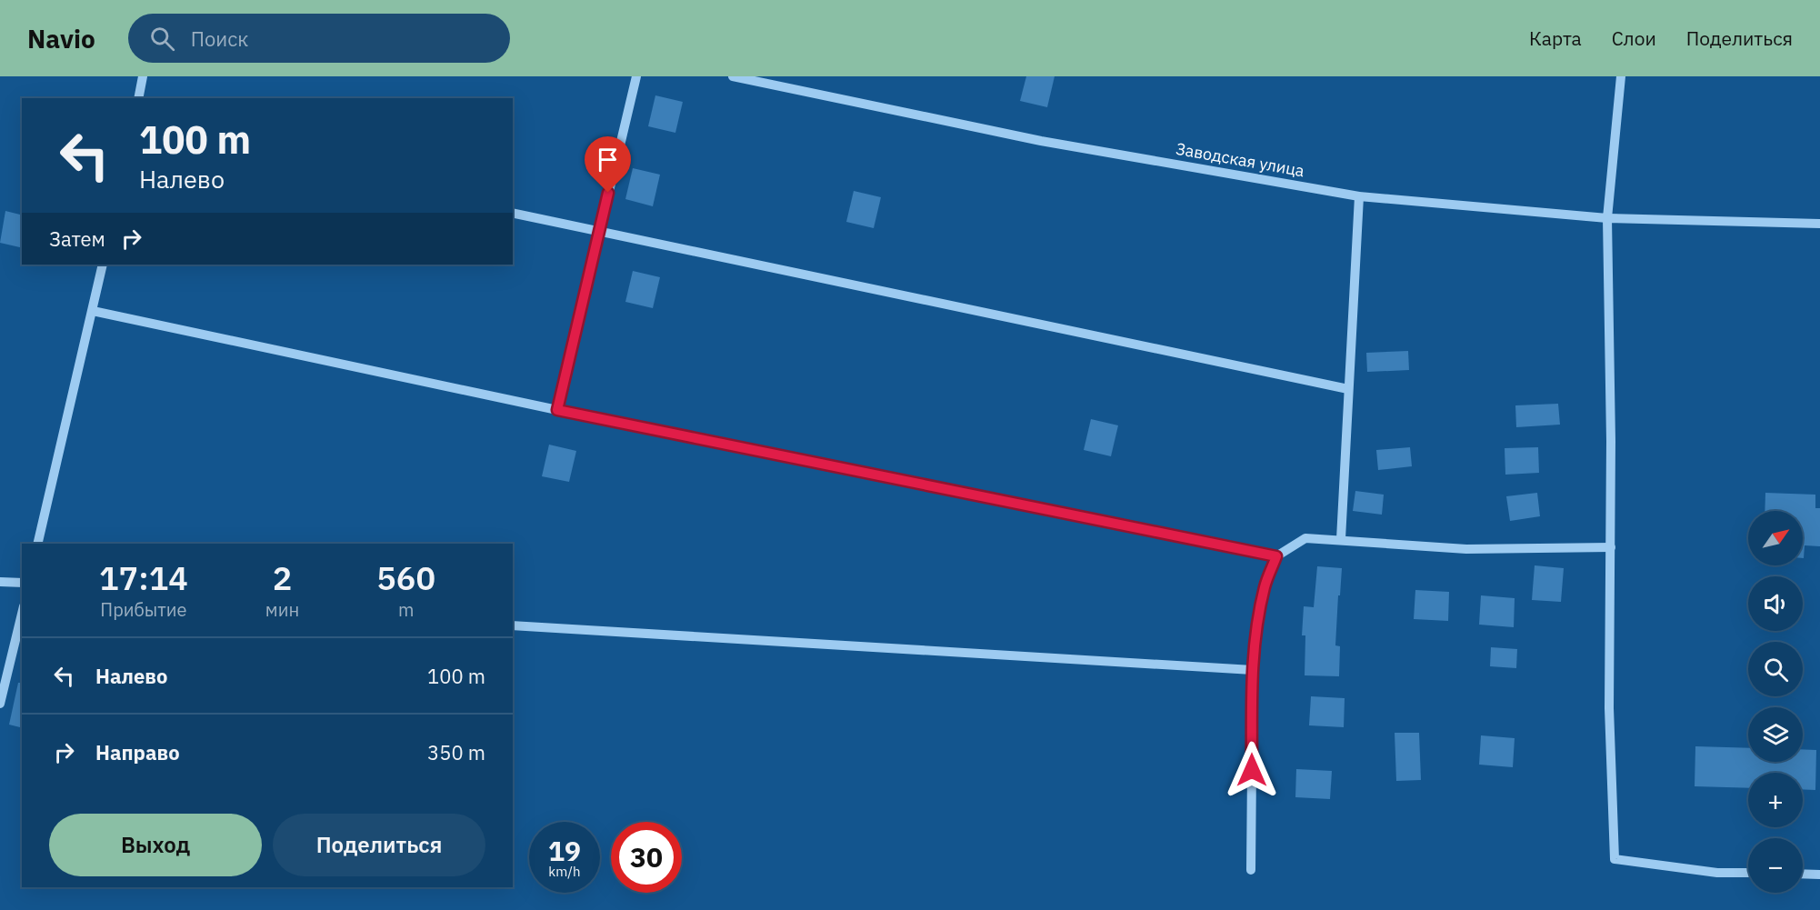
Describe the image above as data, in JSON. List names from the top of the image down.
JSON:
{
  "streets": {
    "street": ["Заводская улица"]
  },
  "north": "top right",
  "page": {
    "header": "Navio",
    "search": "Поиск",
    "nav": ["Карта", "Слои", "Поделиться"],
    "turn": ["100 m", "Налево"],
    "then": "Затем",
    "map_buttons": ["+", "−"],
    "eta": [
      "17:14",
      "Прибытие",
      "2",
      "мин",
      "560",
      "m"
    ],
    "list": [
      {
        "name": "Налево",
        "value": "100 m"
      },
      {
        "name": "Направо",
        "value": "350 m"
      }
    ],
    "buttons": ["Выход", "Поделиться"],
    "speed": "19 km/h",
    "limit": "30"
  }
}
